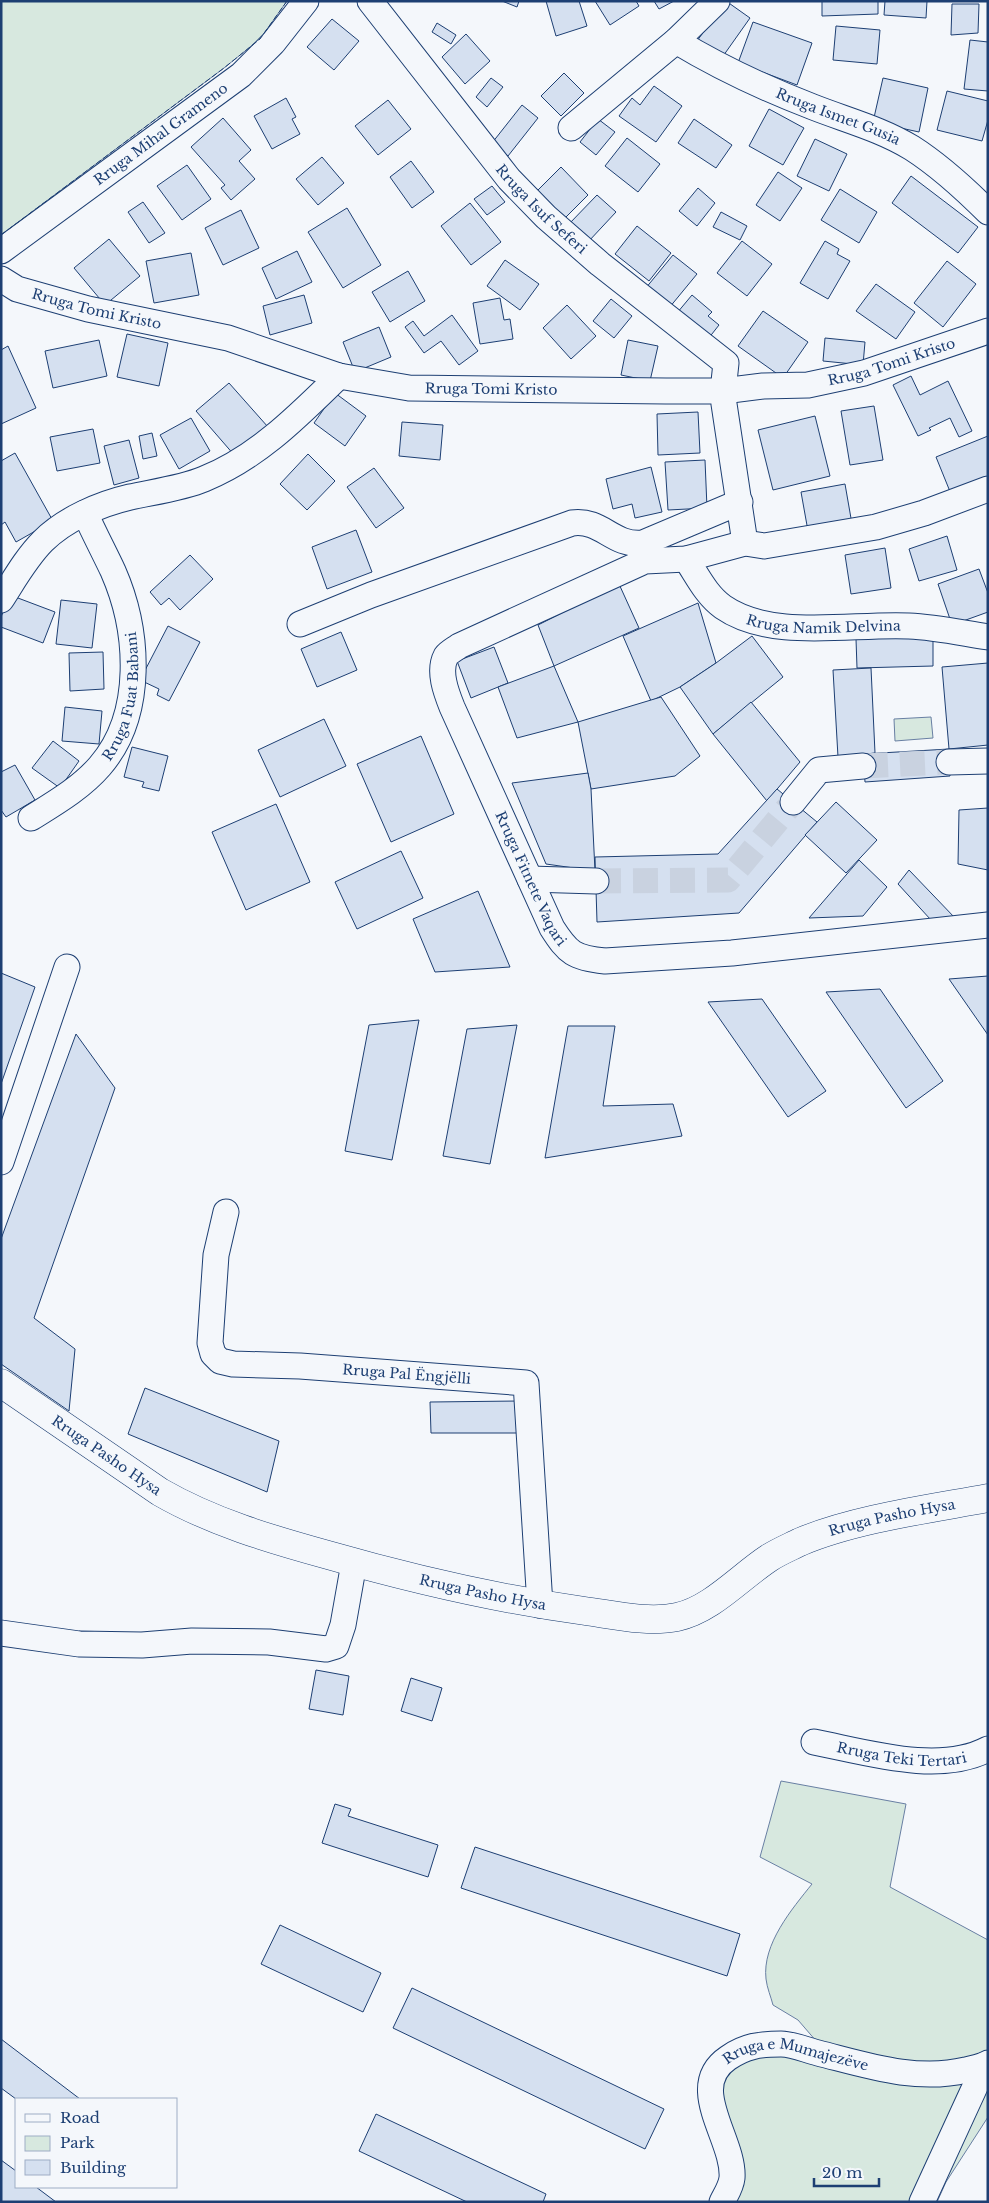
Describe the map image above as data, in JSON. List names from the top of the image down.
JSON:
{
  "streets": {
    "main road": ["Rruga Pasho Hysa"],
    "street": [
      "Rruga Ismet Gusia",
      "Rruga Mihal Grameno",
      "Rruga Isuf Seferi",
      "Rruga Tomi Kristo",
      "Rruga Namik Delvina",
      "Rruga Fuat Babani",
      "Rruga Fitnete Vaqari",
      "Rruga Pal Ëngjëlli",
      "Rruga Teki Tertari",
      "Rruga e Mumajezëve"
    ]
  },
  "crossings": [
    ["Rruga Isuf Seferi", "Rruga Tomi Kristo"],
    ["Rruga Namik Delvina", "Rruga Fitnete Vaqari"],
    ["Rruga Pal Ëngjëlli", "Rruga Pasho Hysa"]
  ],
  "legend": ["Road", "Park", "Building"],
  "scale_bar": "20 m"
}
